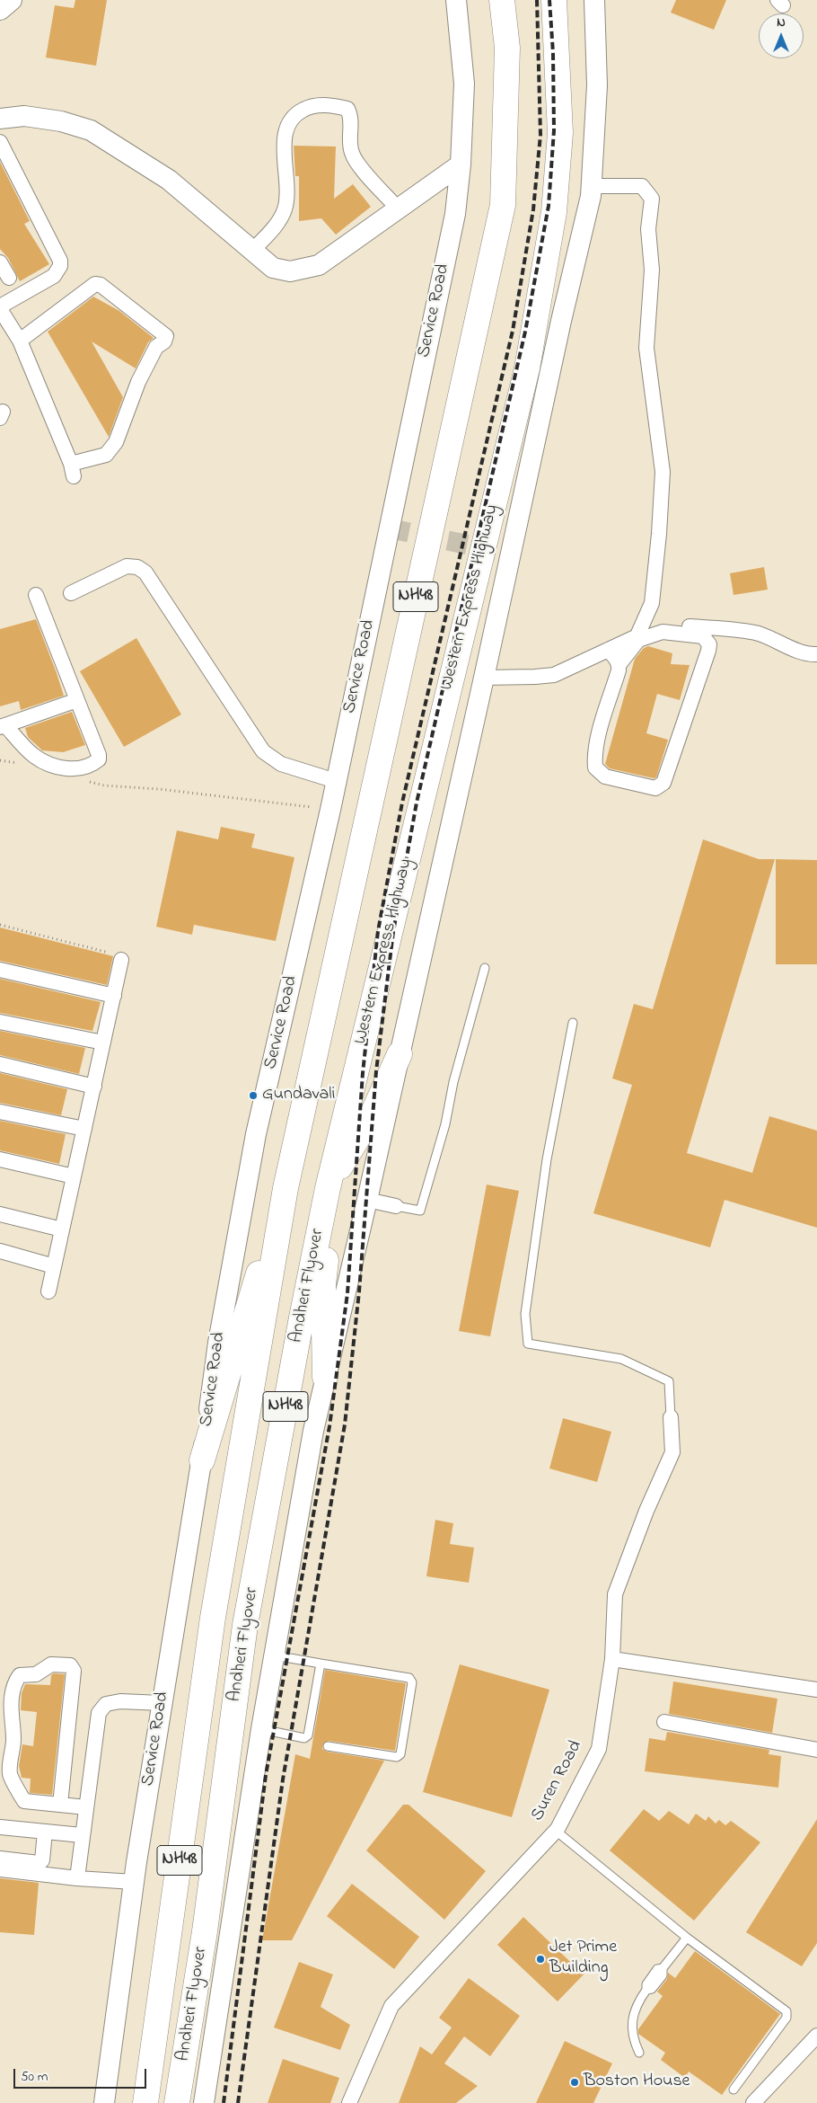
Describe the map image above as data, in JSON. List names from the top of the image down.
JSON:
{
  "streets": {
    "highway": ["NH48", "Western Express Highway", "Andheri Flyover"],
    "street": ["Service Road", "Suren Road"]
  },
  "crossings": [
    ["NH48", "Andheri Flyover"],
    ["Western Express Highway", "Andheri Flyover"]
  ],
  "places": ["Gundavali", "Jet Prime Building", "Boston House"],
  "scale_bar": "50 m",
  "north": "top"
}
